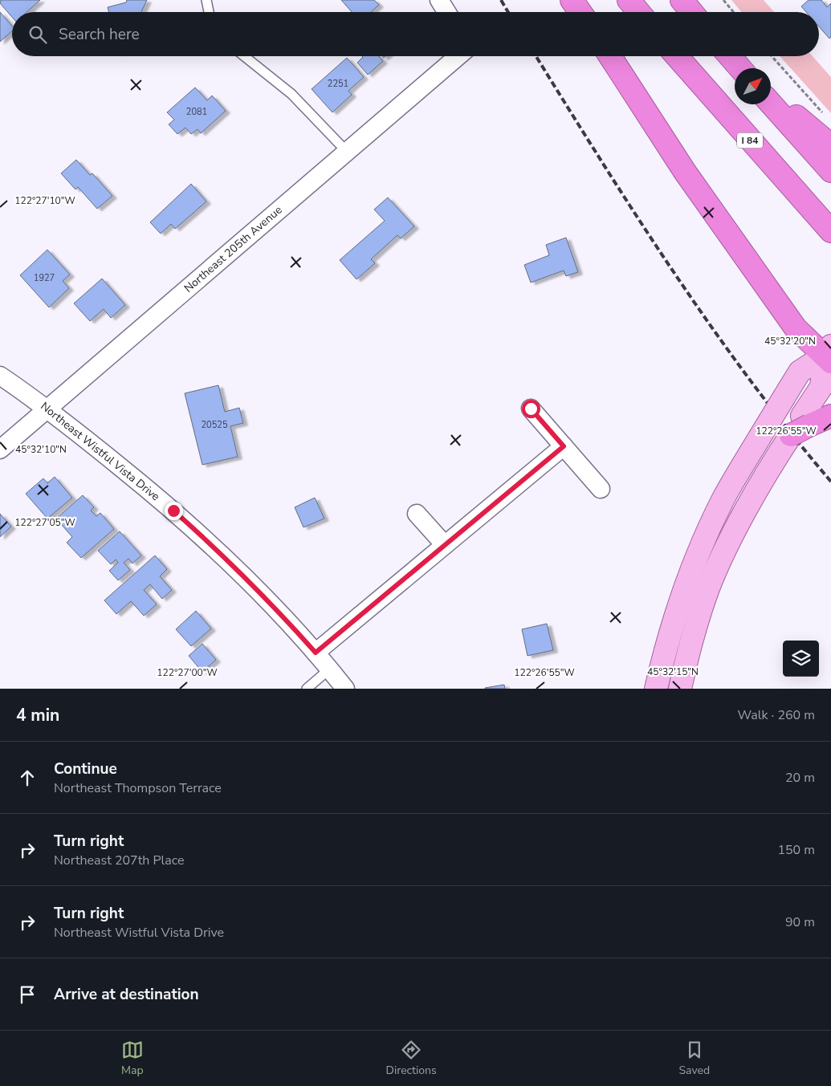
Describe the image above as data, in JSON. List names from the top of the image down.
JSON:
{
  "streets": {
    "highway": ["I 84"],
    "street": ["Northeast 205th Avenue", "Northeast Wistful Vista Drive"]
  },
  "crossings": [
    ["Northeast 205th Avenue", "Northeast Wistful Vista Drive"]
  ],
  "house_numbers": [
    "2251",
    "2081",
    "1927",
    "20525"
  ],
  "north": "top right",
  "page": {
    "search": "Search here",
    "heading": ["4 min", "Walk · 260 m"],
    "list": [
      ["Continue", "Northeast Thompson Terrace", "20 m"],
      ["Turn right", "Northeast 207th Place", "150 m"],
      ["Turn right", "Northeast Wistful Vista Drive", "90 m"],
      "Arrive at destination"
    ],
    "nav": ["Map", "Directions", "Saved"]
  },
  "coordinates": [
    "122°27'10\"W",
    "45°32'20\"N",
    "122°26'55\"W",
    "45°32'10\"N",
    "122°27'05\"W",
    "45°32'15\"N",
    "122°27'00\"W"
  ]
}
